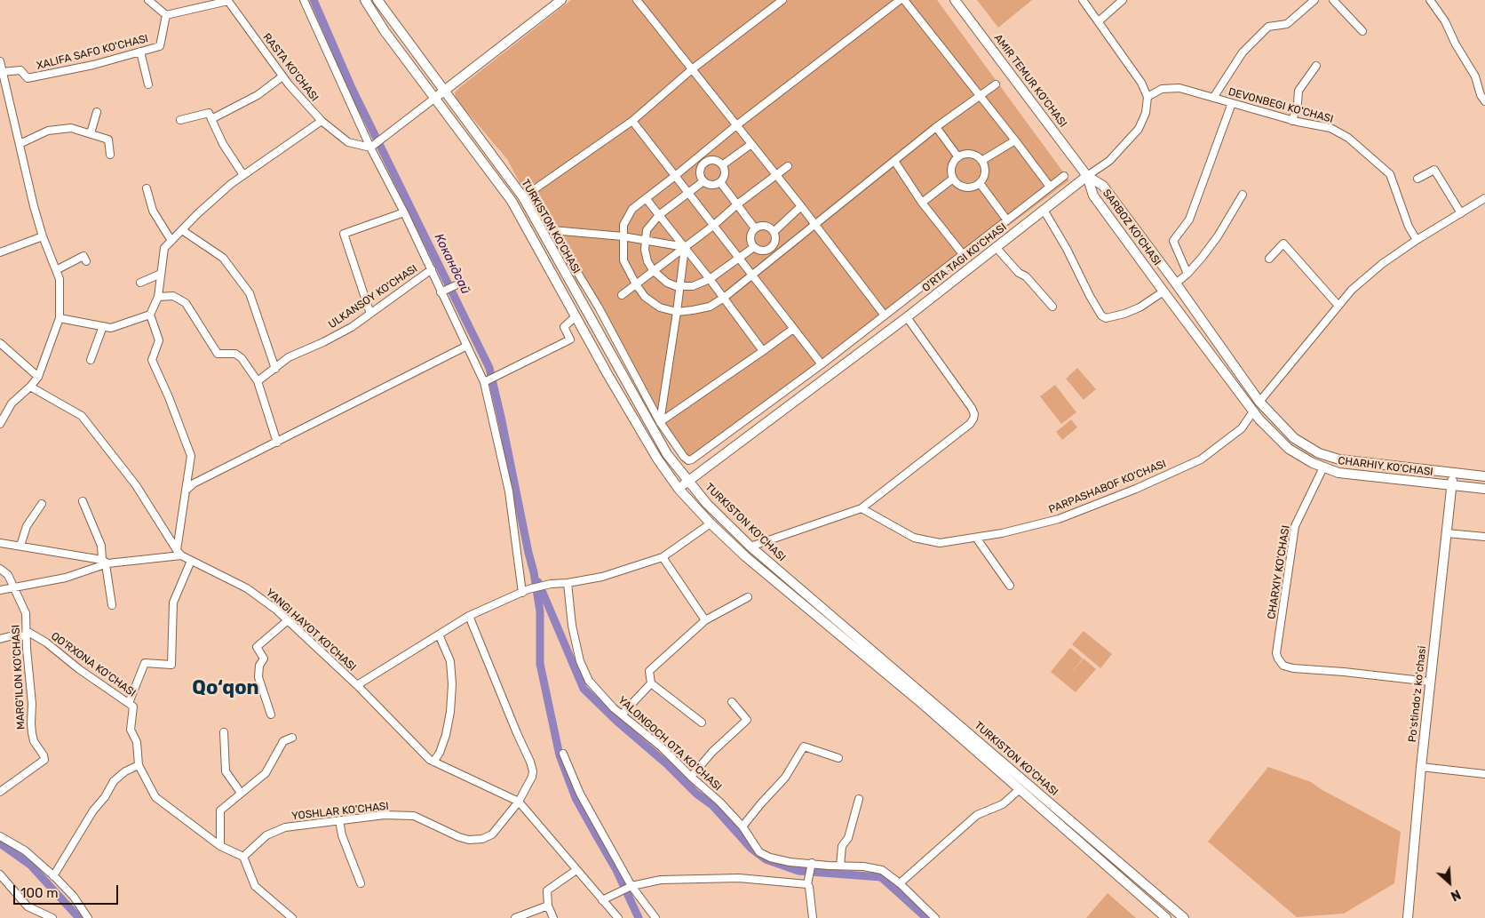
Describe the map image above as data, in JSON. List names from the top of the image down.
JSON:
{
  "streets": {
    "main road": [
      "AMIR TEMUR KO'CHASI",
      "TURKISTON KO'CHASI",
      "SARBOZ KO'CHASI",
      "O'RTA TAGI KO'CHASI",
      "CHARHIY KO'CHASI",
      "Poʻstindoʻz koʻchasi"
    ],
    "street": [
      "XALIFA SAFO KO'CHASI",
      "RASTA KO'CHASI",
      "DEVONBEGI KO'CHASI",
      "ULKANSOY KO'CHASI",
      "PARPASHABOF KO'CHASI",
      "CHARXIY KO'CHASI",
      "YANGI HAYOT KO'CHASI",
      "QO'RXONA KO'CHASI",
      "MARG'ILON KO'CHASI",
      "YALONGOCH OTA KO'CHASI",
      "YOSHLAR KO'CHASI"
    ]
  },
  "crossings": [
    ["AMIR TEMUR KO'CHASI", "SARBOZ KO'CHASI"],
    ["AMIR TEMUR KO'CHASI", "O'RTA TAGI KO'CHASI"],
    ["DEVONBEGI KO'CHASI", "O'RTA TAGI KO'CHASI"],
    ["TURKISTON KO'CHASI", "O'RTA TAGI KO'CHASI"],
    ["SARBOZ KO'CHASI", "O'RTA TAGI KO'CHASI"],
    ["SARBOZ KO'CHASI", "CHARHIY KO'CHASI"],
    ["SARBOZ KO'CHASI", "PARPASHABOF KO'CHASI"],
    ["CHARHIY KO'CHASI", "CHARXIY KO'CHASI"],
    ["CHARHIY KO'CHASI", "Poʻstindoʻz koʻchasi"],
    ["CHARXIY KO'CHASI", "Poʻstindoʻz koʻchasi"],
    ["YANGI HAYOT KO'CHASI", "YOSHLAR KO'CHASI"],
    ["QO'RXONA KO'CHASI", "MARG'ILON KO'CHASI"],
    ["QO'RXONA KO'CHASI", "YOSHLAR KO'CHASI"]
  ],
  "districts": ["Qo‘qon"],
  "water": ["Кокандсай"],
  "scale_bar": "100 m",
  "north": "bottom right"
}
